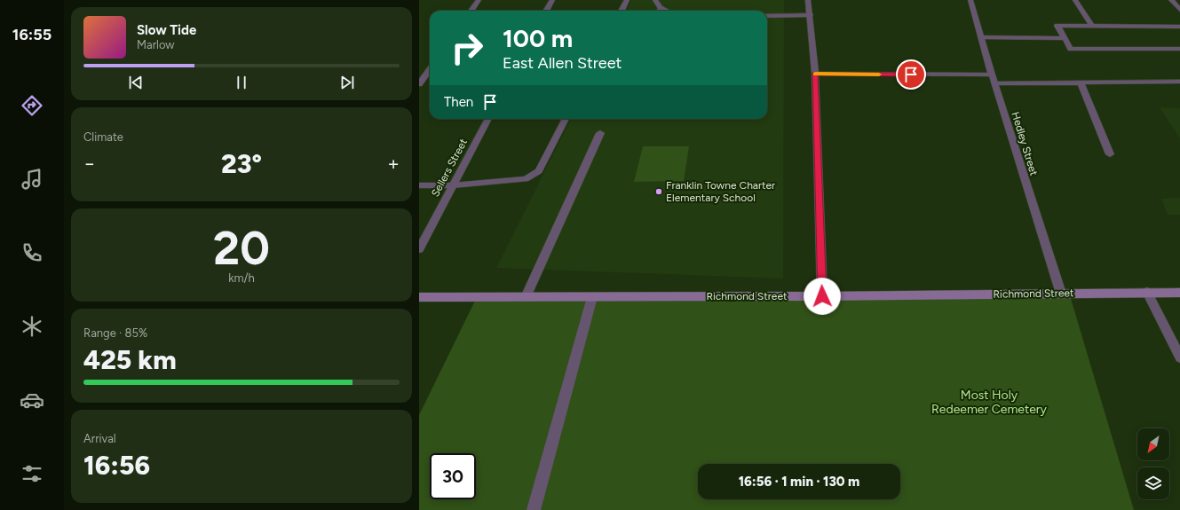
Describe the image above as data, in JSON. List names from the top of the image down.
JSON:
{
  "streets": {
    "main road": ["Richmond Street"],
    "street": ["Hedley Street", "Sellers Street"]
  },
  "crossings": [
    ["Hedley Street", "Richmond Street"]
  ],
  "parks": ["Most Holy Redeemer Cemetery"],
  "places": ["Franklin Towne Charter Elementary School"],
  "north": "bottom left",
  "page": {
    "tabs": "16:55",
    "turn": ["100 m", "East Allen Street"],
    "song": ["Slow Tide", "Marlow"],
    "then": "Then",
    "tile": [
      "Climate",
      ["20", "km/h"],
      ["Range · 85%", "425 km"],
      ["Arrival", "16:56"]
    ],
    "heat": ["−", "23°", "+"],
    "limit": "30",
    "trip": "16:56 · 1 min · 130 m"
  }
}
